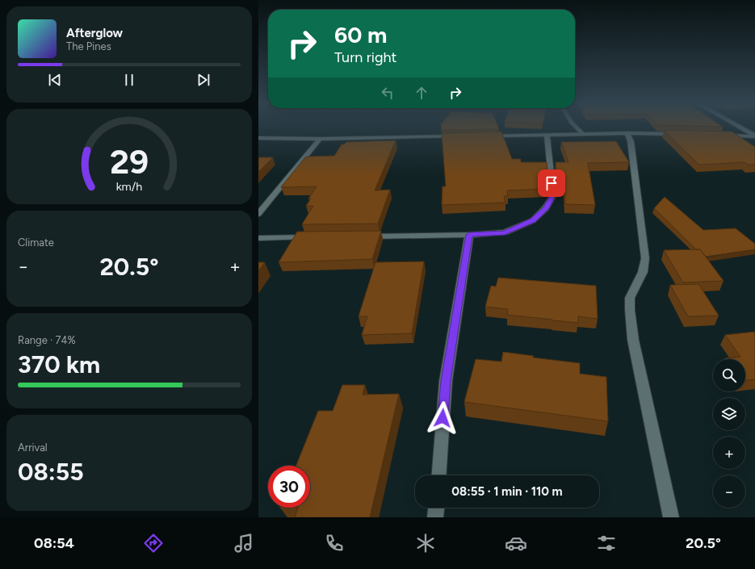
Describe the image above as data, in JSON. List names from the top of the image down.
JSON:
{
  "page": {
    "turn": ["60 m", "Turn right"],
    "song": ["Afterglow", "The Pines"],
    "tile": [
      "Climate",
      ["Range · 74%", "370 km"],
      ["Arrival", "08:55"]
    ],
    "heat": ["−", "20.5°", "+"],
    "map_buttons": ["+", "−"],
    "limit": "30",
    "trip": "08:55 · 1 min · 110 m",
    "tabs": ["08:54", "20.5°"],
    "gauge": ["29", "km/h"]
  }
}
